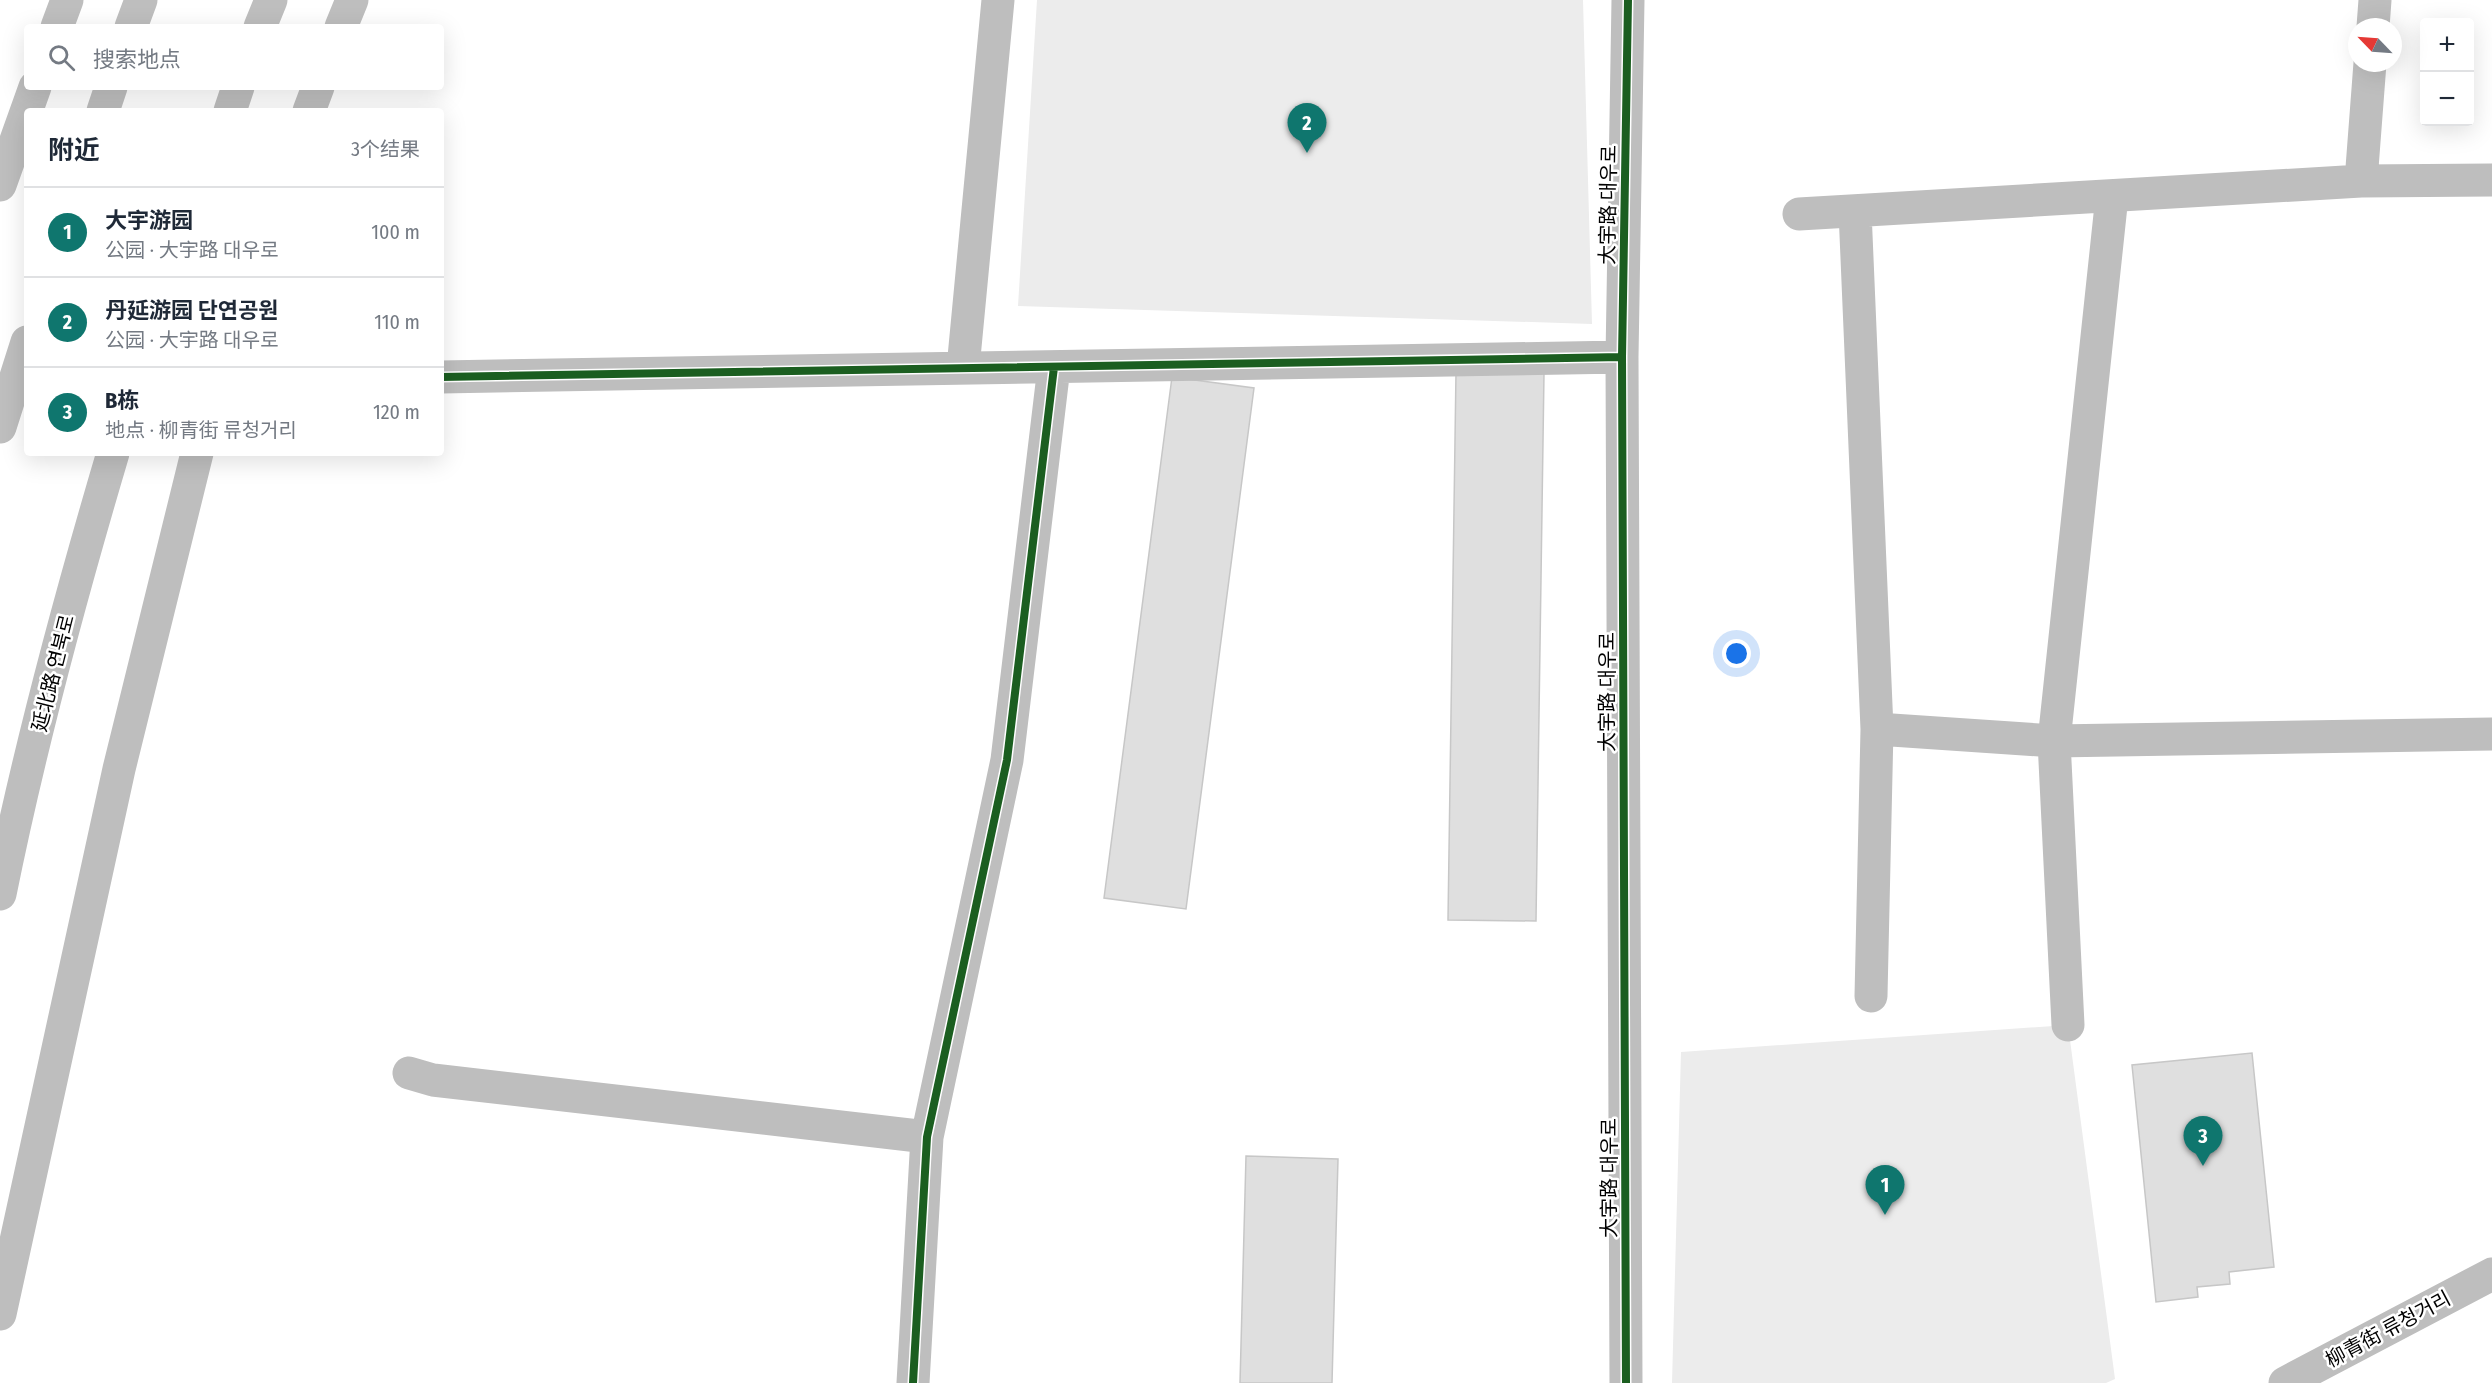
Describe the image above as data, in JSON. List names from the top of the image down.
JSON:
{
  "streets": {
    "street": ["大宇路 대우로", "延北路 연북로", "柳青街 류청거리"]
  },
  "north": "top left",
  "page": {
    "map_buttons": ["+", "−"],
    "search": "搜索地点",
    "pins": ["2", "3", "1"],
    "heading": ["附近", "3个结果"],
    "list": [
      {
        "mark": "1",
        "name": "大宇游园",
        "note": "公园 · 大宇路 대우로",
        "value": "100 m"
      },
      {
        "mark": "2",
        "name": "丹延游园 단연공원",
        "note": "公园 · 大宇路 대우로",
        "value": "110 m"
      },
      {
        "mark": "3",
        "name": "B栋",
        "note": "地点 · 柳青街 류청거리",
        "value": "120 m"
      }
    ]
  }
}
